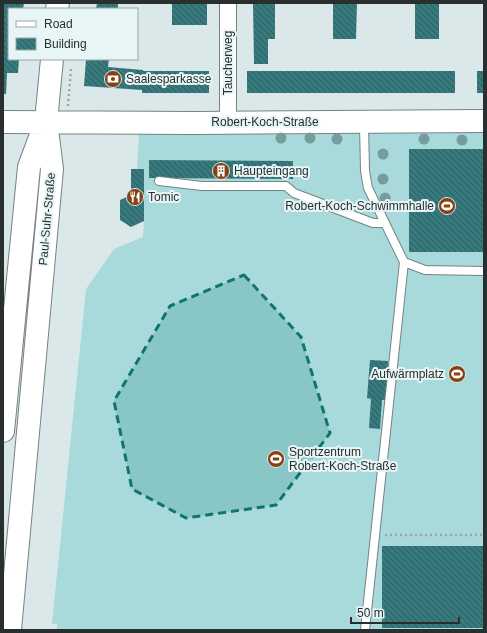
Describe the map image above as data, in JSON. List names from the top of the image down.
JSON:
{
  "streets": {
    "street": ["Taucherweg", "Robert-Koch-Straße", "Paul-Suhr-Straße"]
  },
  "crossings": [
    ["Taucherweg", "Robert-Koch-Straße"],
    ["Robert-Koch-Straße", "Paul-Suhr-Straße"]
  ],
  "places": {
    "bank": ["Saalesparkasse"],
    "building": ["Haupteingang"],
    "restaurant": ["Tomic"],
    "sports": ["Robert-Koch-Schwimmhalle", "Aufwärmplatz", "Sportzentrum Robert-Koch-Straße"]
  },
  "legend": ["Road", "Building"],
  "scale_bar": "50 m"
}
